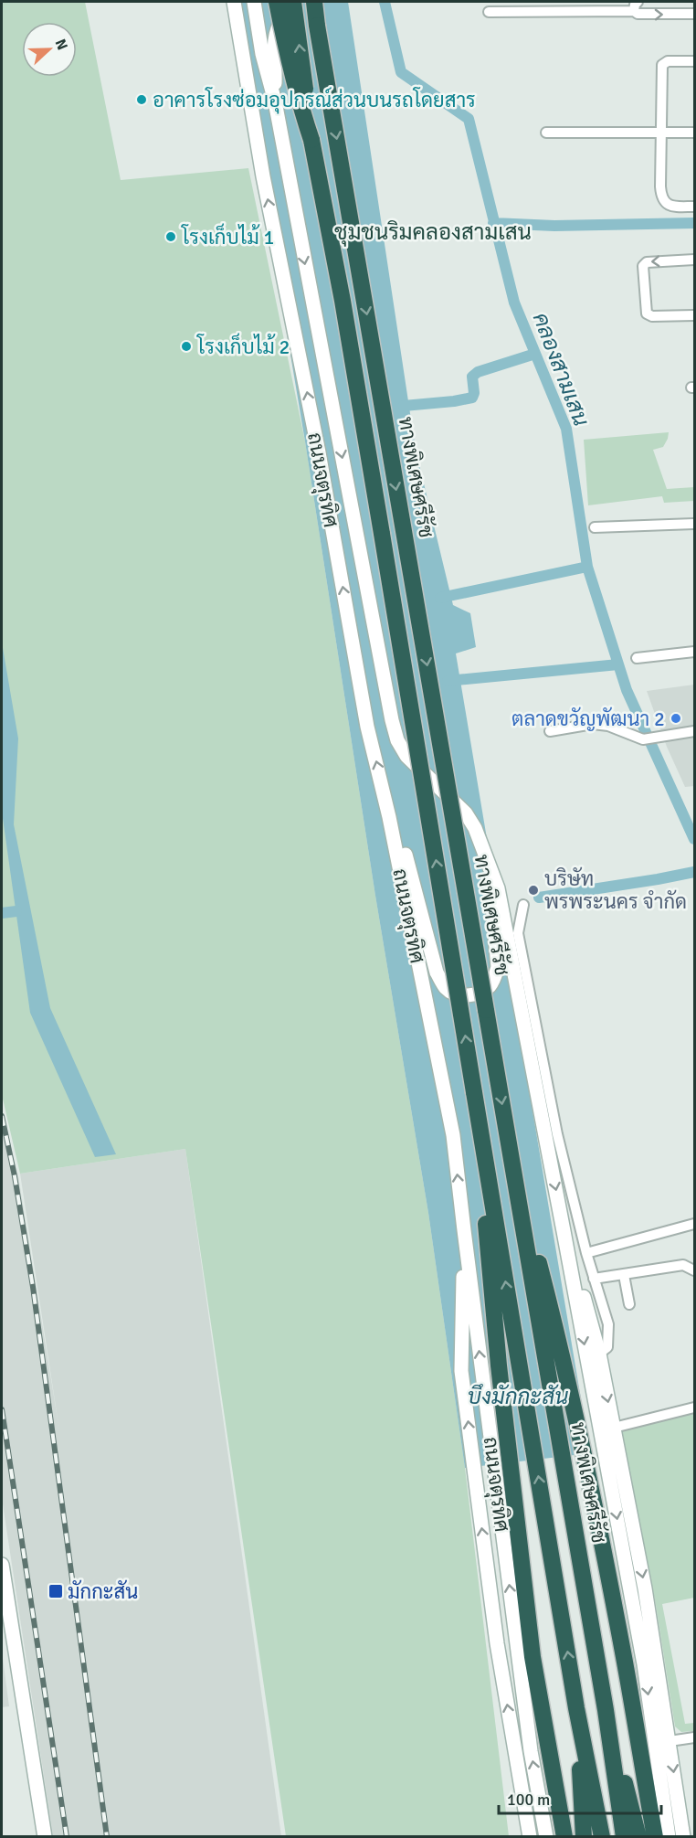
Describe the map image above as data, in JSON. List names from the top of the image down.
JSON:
{
  "streets": {
    "highway": ["ทางพิเศษศรีรัช"],
    "main road": ["ถนนจตุรทิศ"]
  },
  "districts": ["ชุมชนริมคลองสามเสน"],
  "water": ["คลองสามเสน", "บึงมักกะสัน"],
  "places": {
    "other": [
      "อาคารโรงซ่อมอุปกรณ์ส่วนบนรถโดยสาร",
      "โรงเก็บไม้ 1",
      "โรงเก็บไม้ 2",
      "ตลาดขวัญพัฒนา 2",
      "บริษัท พรพระนคร จำกัด"
    ],
    "transit": ["มักกะสัน"]
  },
  "scale_bar": "100 m",
  "north": "right"
}
